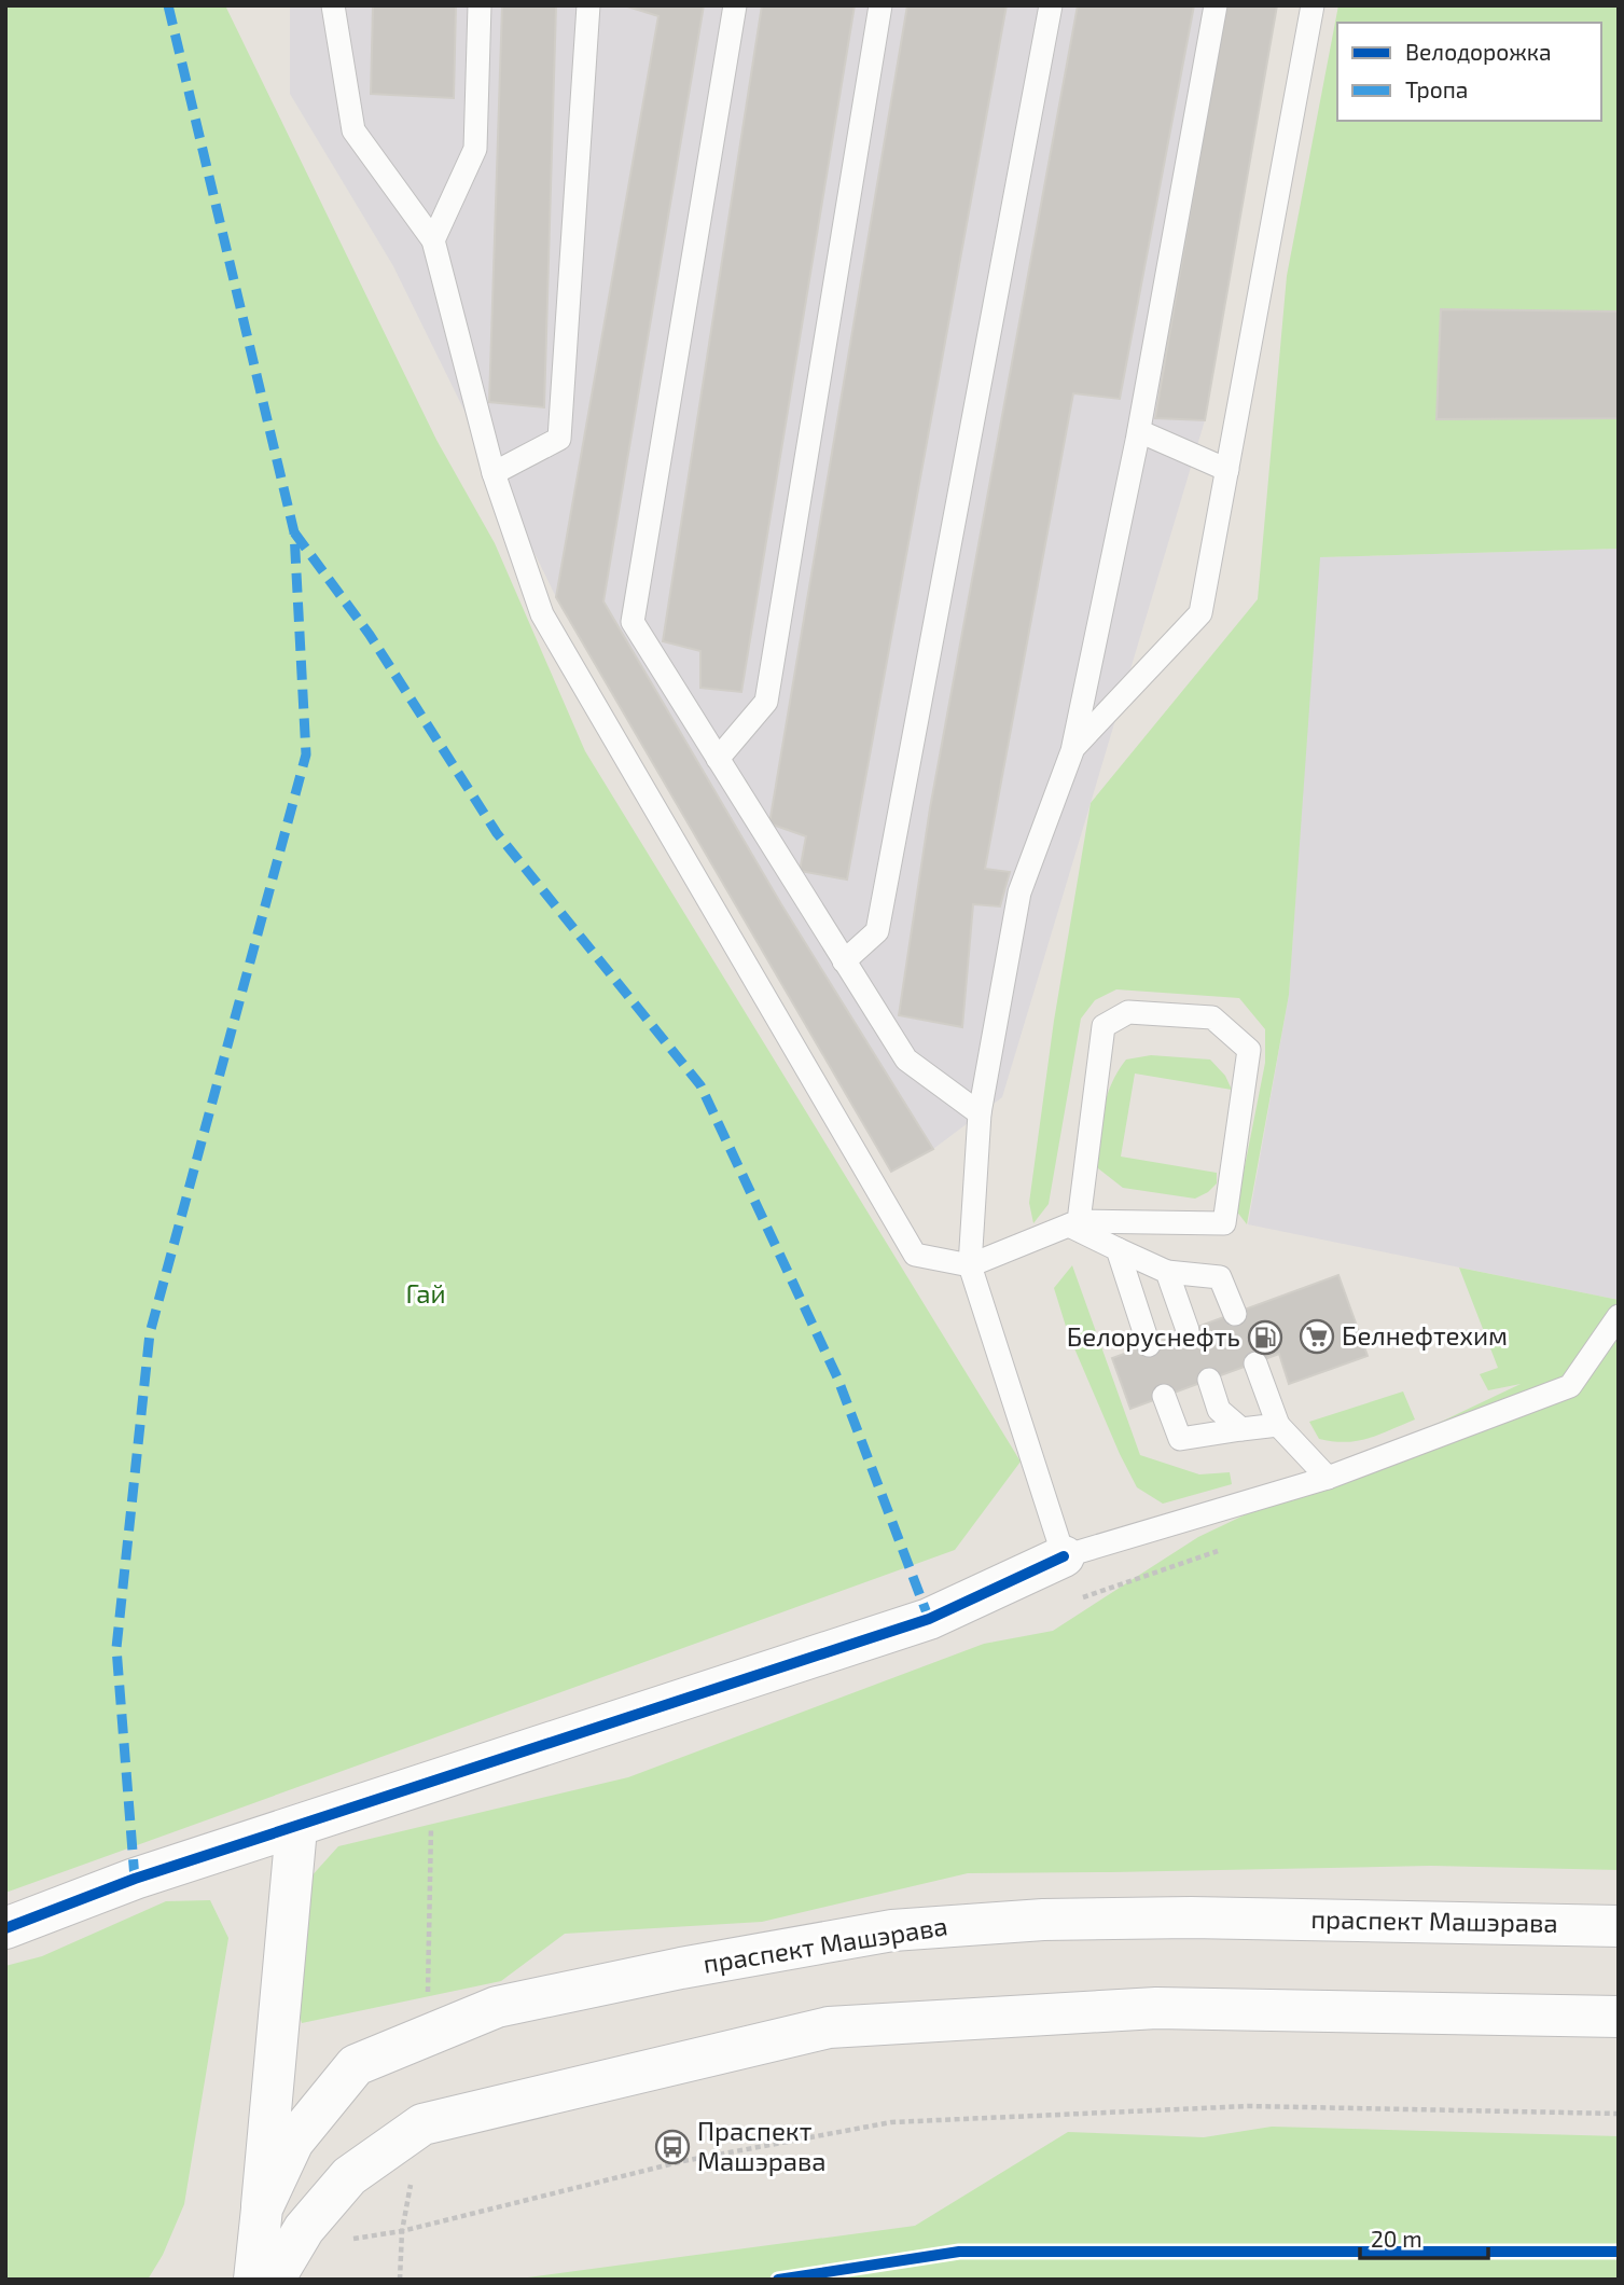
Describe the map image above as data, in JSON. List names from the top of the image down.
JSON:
{
  "streets": {
    "main road": ["праспект Машэрава"]
  },
  "parks": ["Гай"],
  "places": {
    "supermarket": ["Белнефтехим"],
    "fuel station": ["Белоруснефть"],
    "bus stop": ["Праспект Машэрава"]
  },
  "legend": ["Велодорожка", "Тропа"],
  "scale_bar": "20 m"
}
